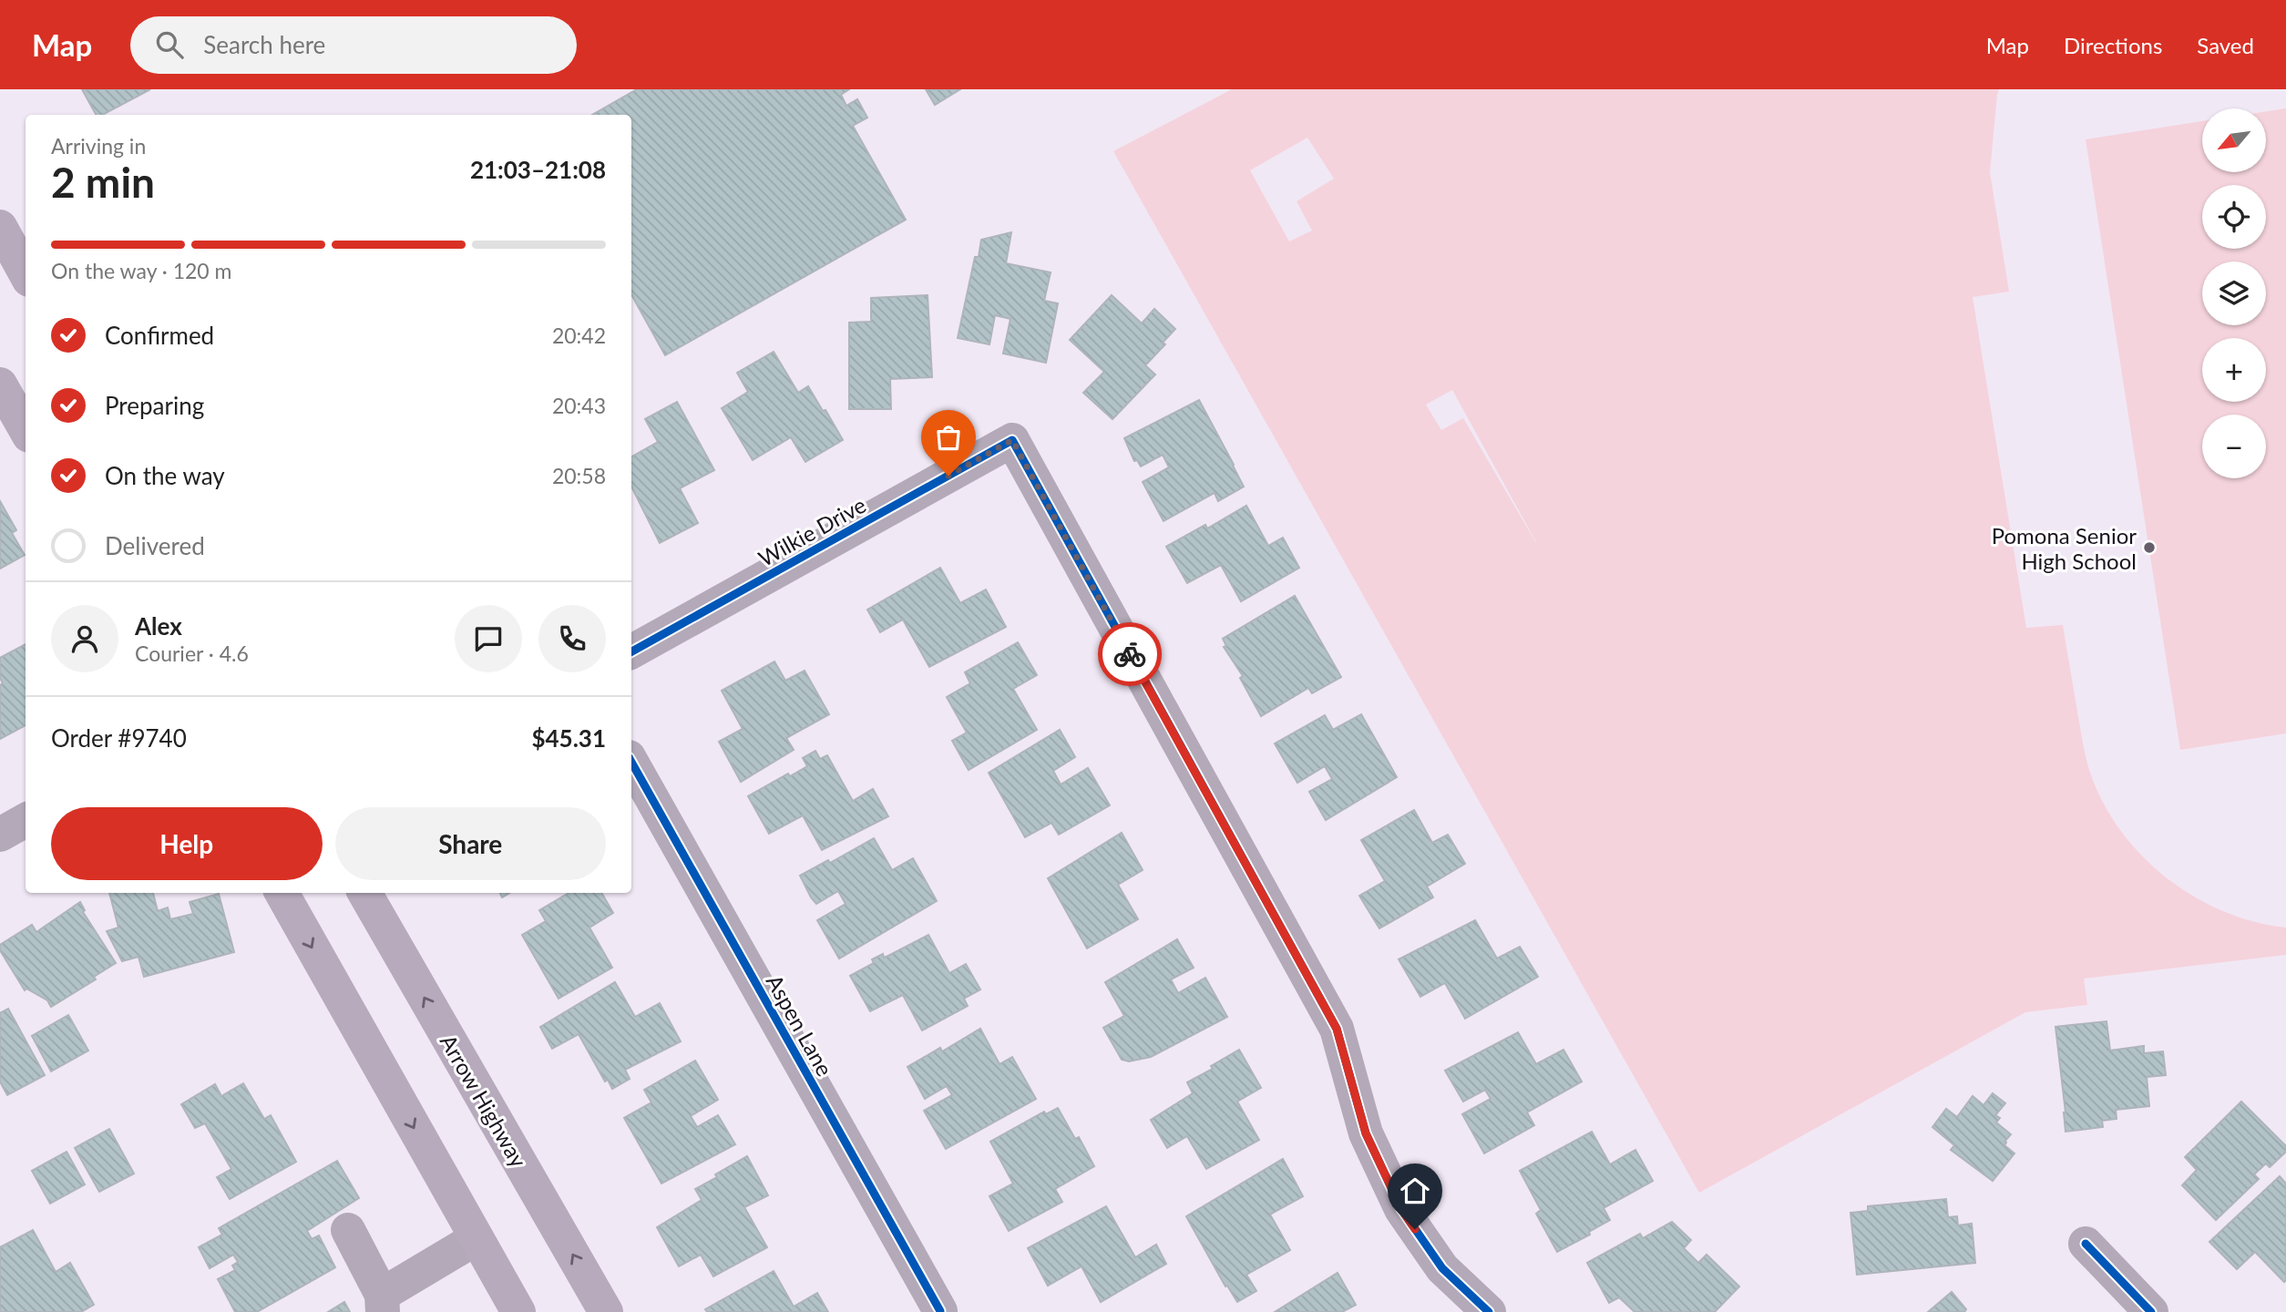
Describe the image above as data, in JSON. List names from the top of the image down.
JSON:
{
  "streets": {
    "main road": ["Arrow Highway"],
    "street": ["Wilkie Drive", "Aspen Lane"]
  },
  "places": ["Pomona Senior High School"],
  "north": "bottom left",
  "page": {
    "header": "Map",
    "search": "Search here",
    "nav": ["Map", "Directions", "Saved"],
    "map_buttons": ["+", "−"],
    "heading": ["2 min", "Arriving in", "21:03–21:08"],
    "panel": [
      "Alex",
      "Courier · 4.6",
      "Order #9740",
      "$45.31"
    ],
    "bar": "On the way · 120 m",
    "list": [
      ["Confirmed", "20:42"],
      ["Preparing", "20:43"],
      ["On the way", "20:58"],
      "Delivered"
    ],
    "buttons": ["Help", "Share"]
  }
}
